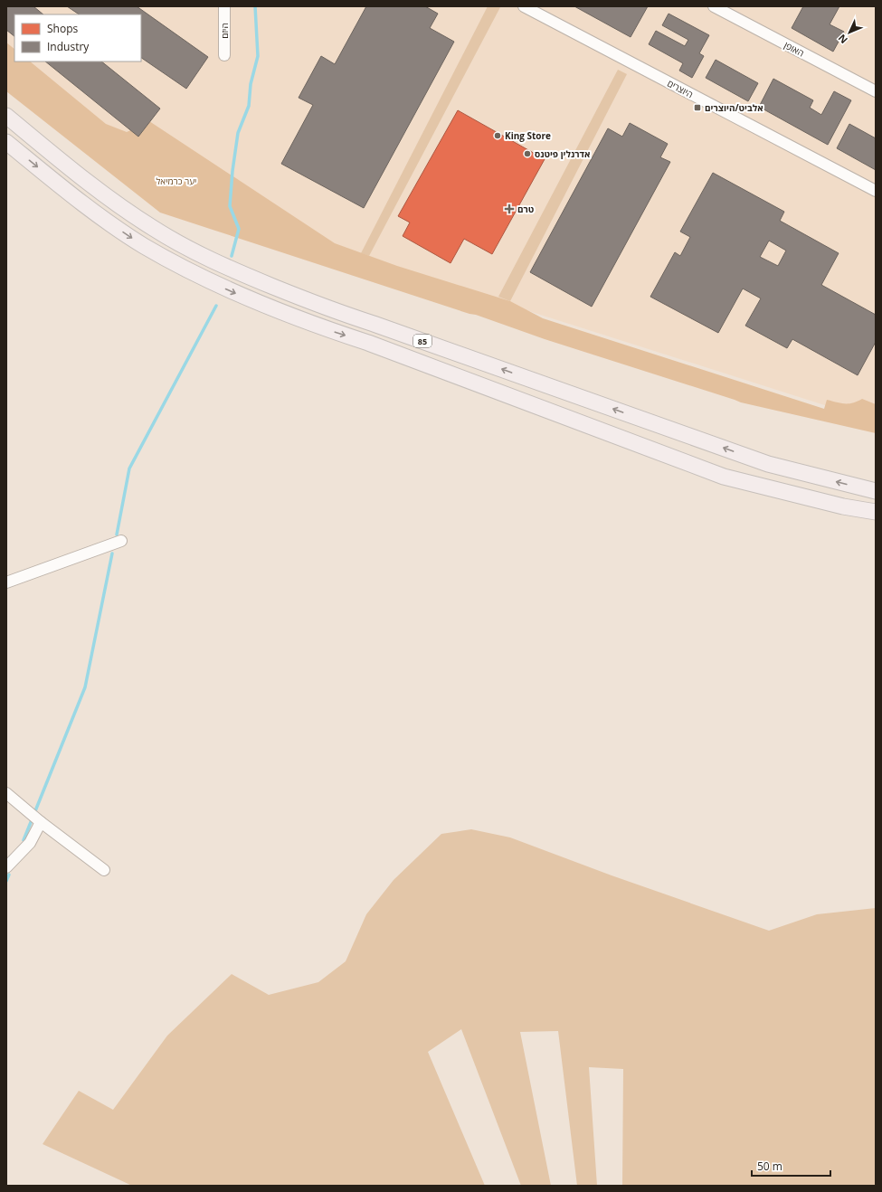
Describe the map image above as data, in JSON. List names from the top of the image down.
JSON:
{
  "streets": {
    "highway": ["85"],
    "street": ["היזם", "האופן", "היוצרים"]
  },
  "parks": ["יער כרמיאל"],
  "places": {
    "transit": ["אלביט/היוצרים"],
    "other": ["King Store", "אדרנלין פיטנס"],
    "health": ["טרם"]
  },
  "legend": ["Shops", "Industry"],
  "scale_bar": "50 m",
  "north": "bottom left"
}
